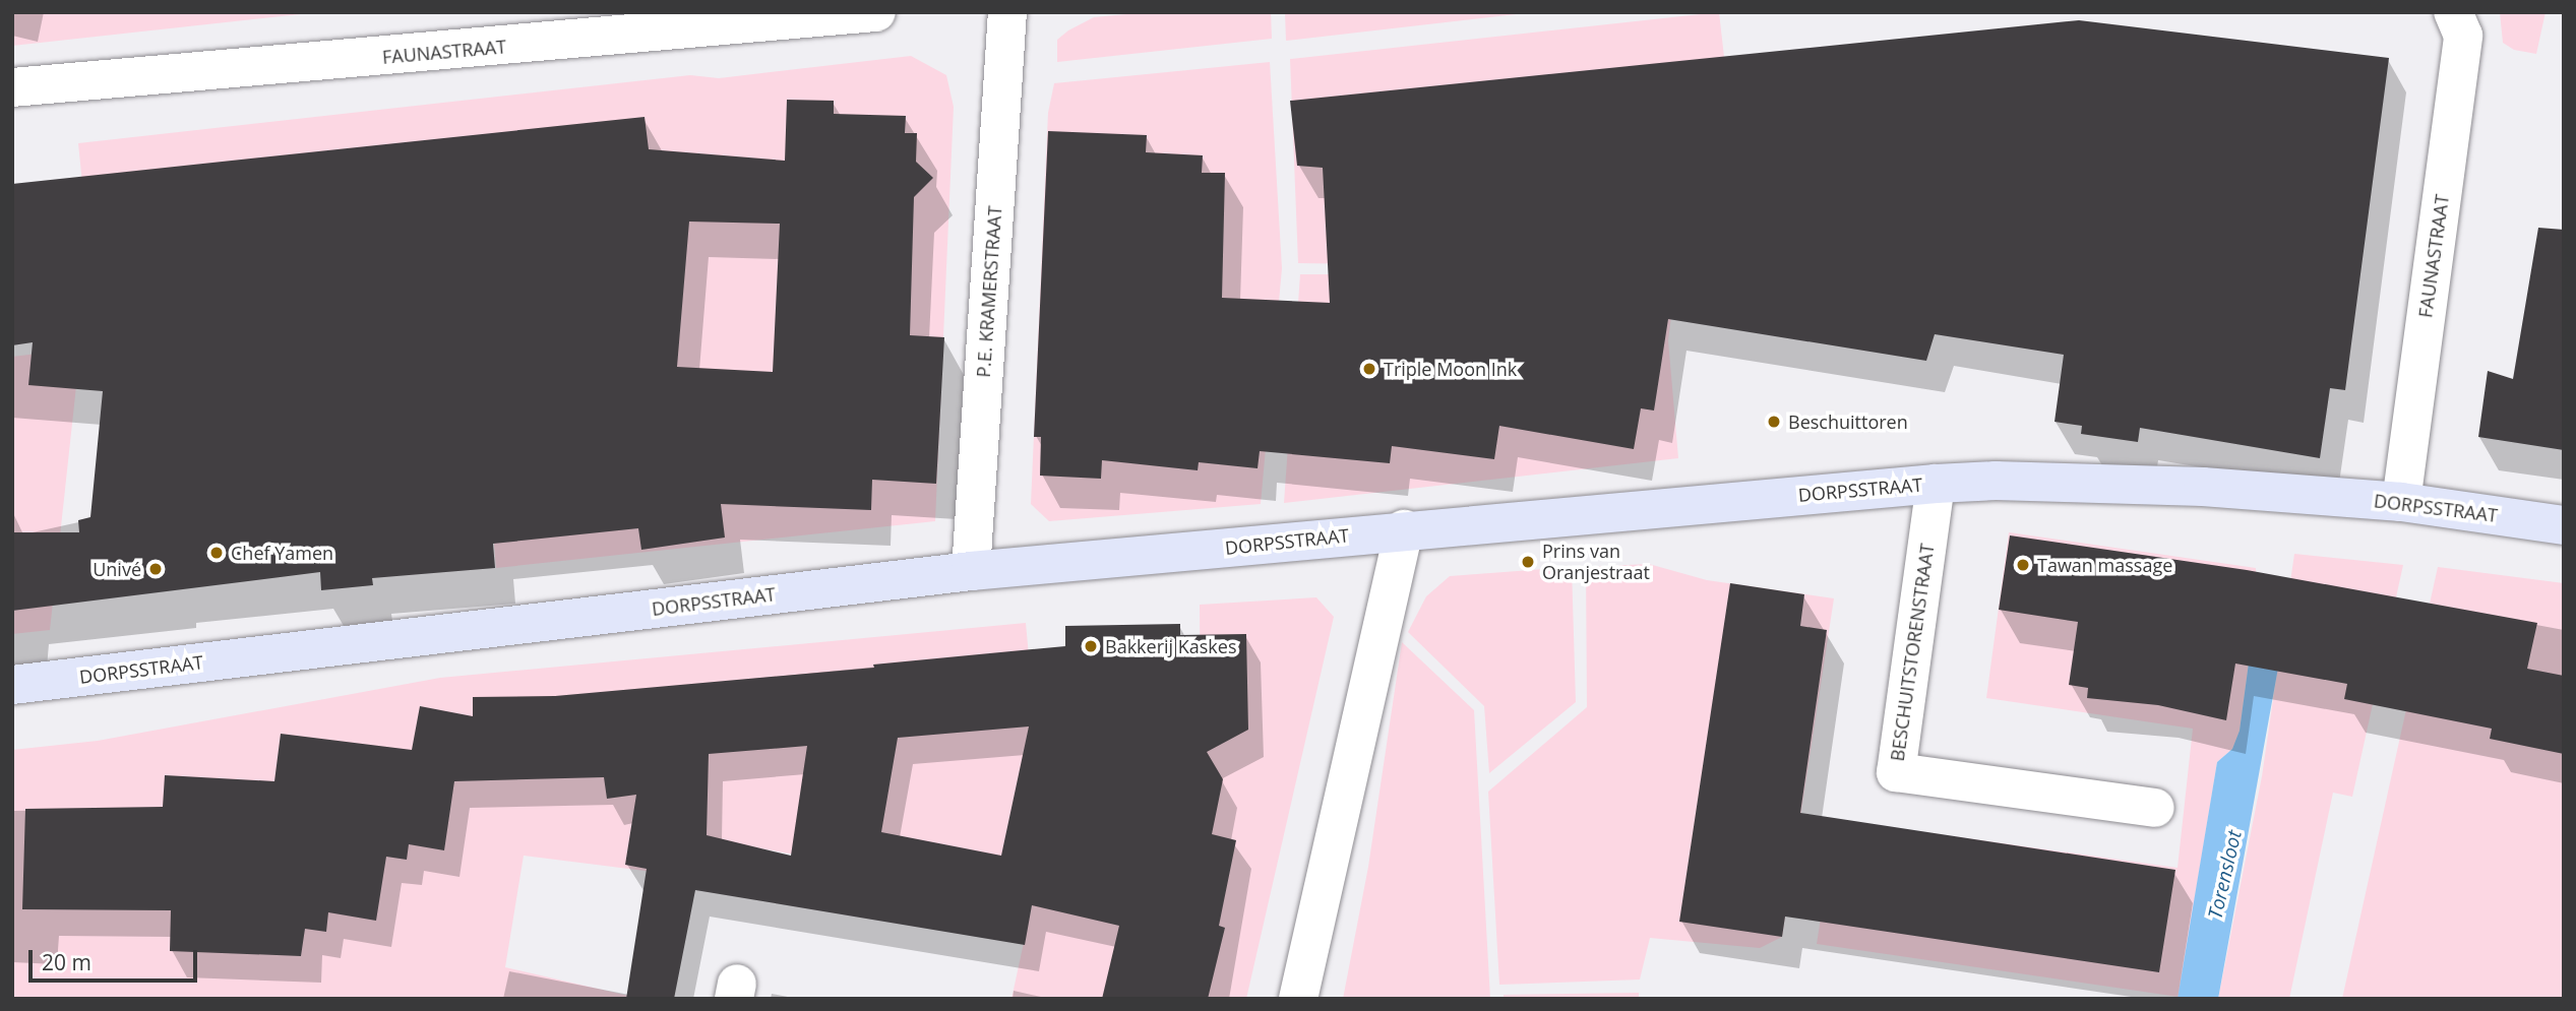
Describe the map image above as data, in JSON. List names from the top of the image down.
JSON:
{
  "streets": {
    "street": [
      "FAUNASTRAAT",
      "P.E. KRAMERSTRAAT",
      "DORPSSTRAAT",
      "BESCHUITSTORENSTRAAT"
    ]
  },
  "crossings": [
    ["FAUNASTRAAT", "DORPSSTRAAT"],
    ["P.E. KRAMERSTRAAT", "DORPSSTRAAT"],
    ["DORPSSTRAAT", "BESCHUITSTORENSTRAAT"]
  ],
  "water": ["Torensloot"],
  "places": [
    "Triple Moon Ink",
    "Beschuittoren",
    "Chef Yamen",
    "Prins van Oranjestraat",
    "Tawan massage",
    "Univé",
    "Bakkerij Kaskes"
  ],
  "scale_bar": "20 m"
}
